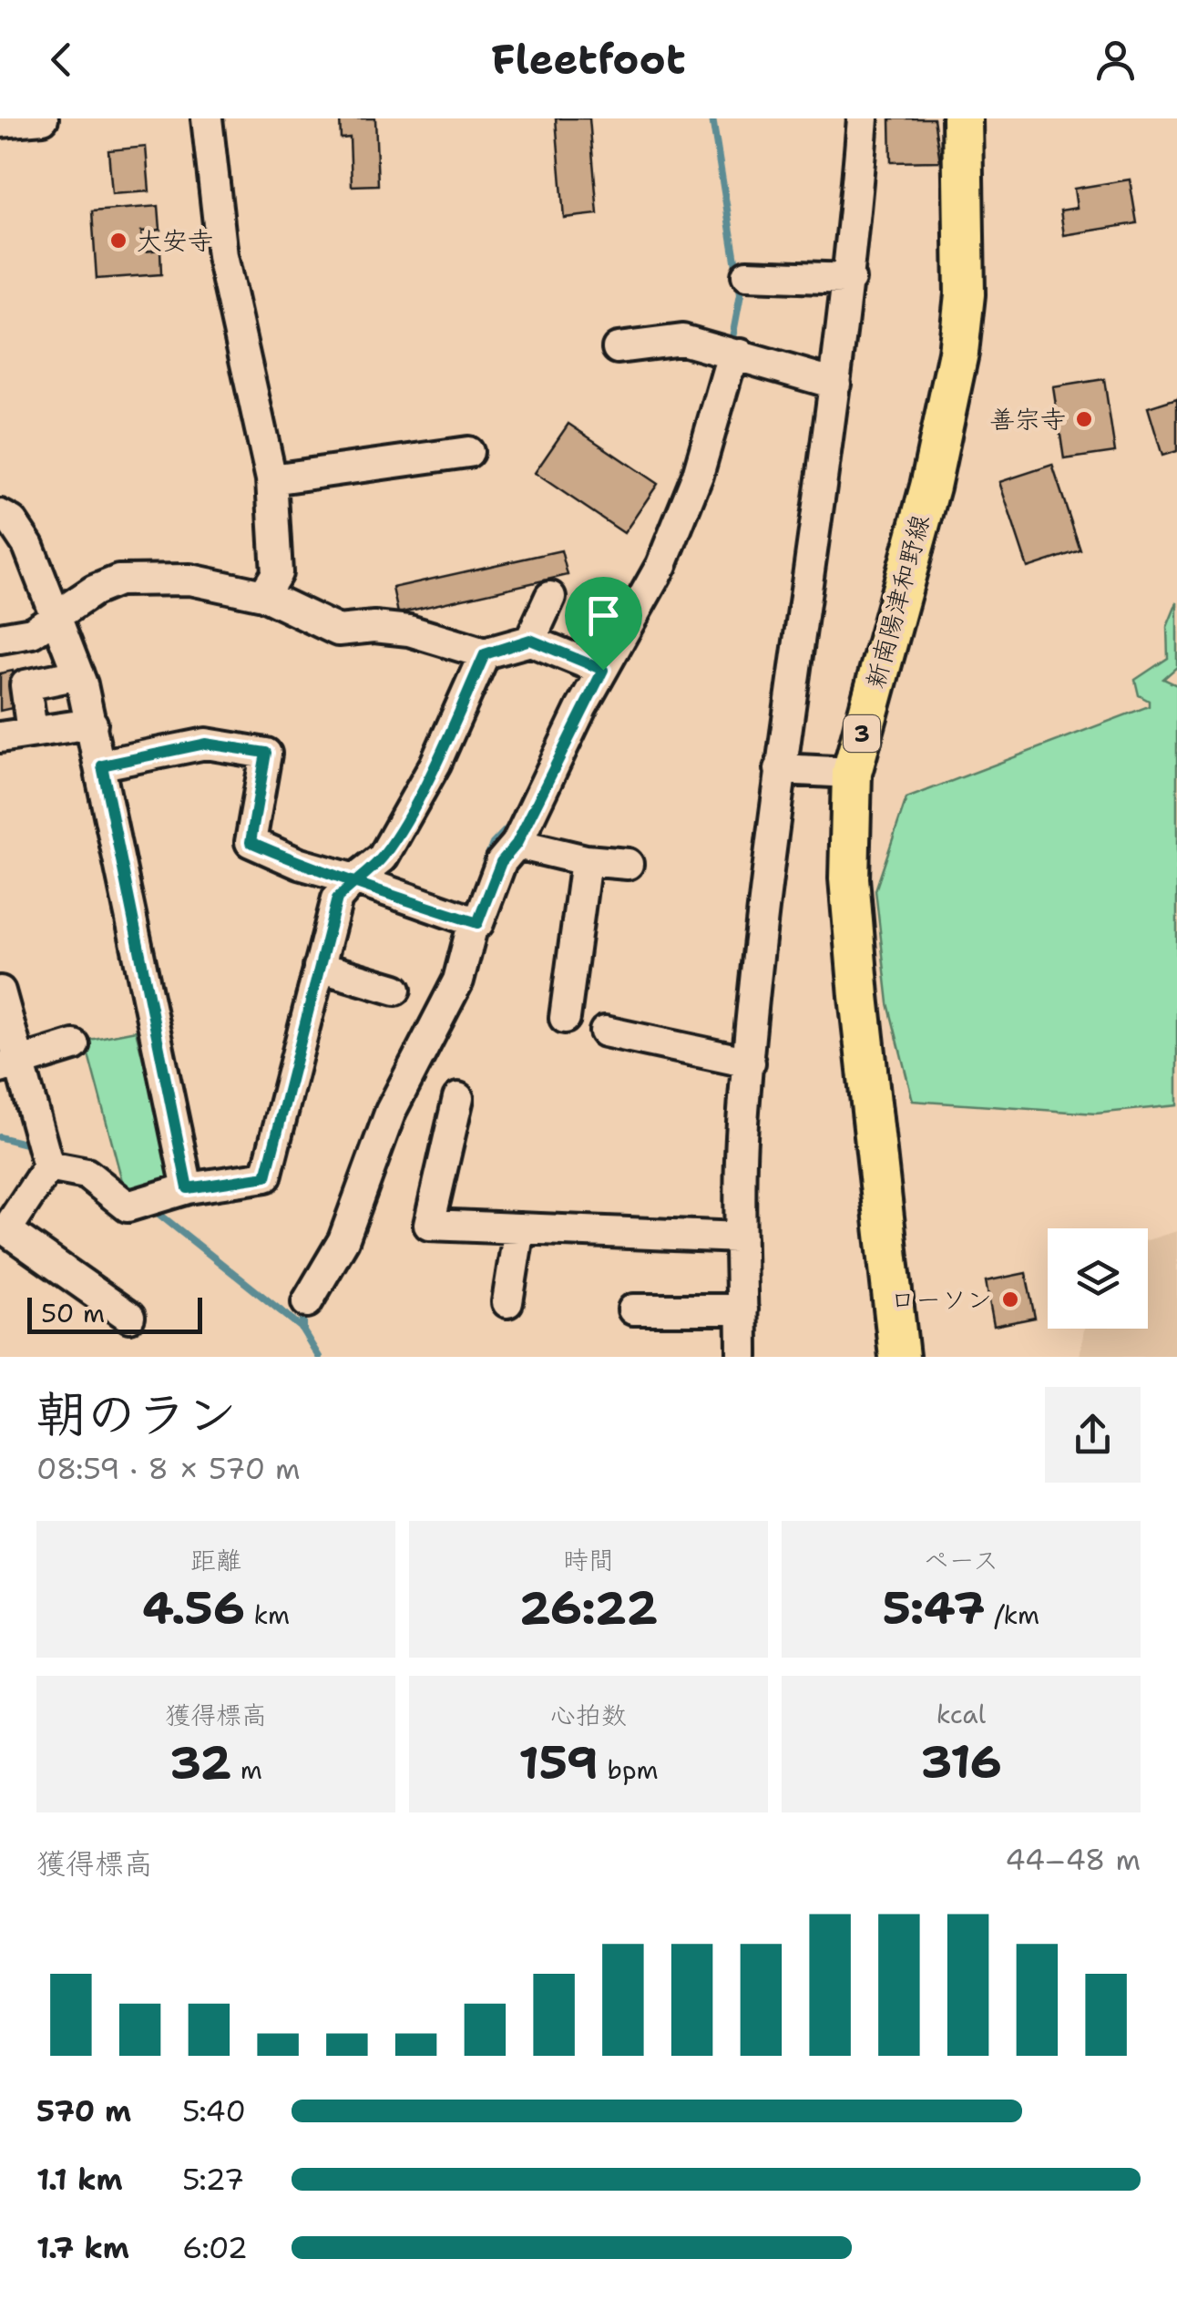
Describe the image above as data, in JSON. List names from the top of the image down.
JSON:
{
  "streets": {
    "main road": ["新南陽津和野線", "3"]
  },
  "places": ["大安寺", "善宗寺", "ローソン"],
  "scale_bar": "50 m",
  "page": {
    "header": "Fleetfoot",
    "scale": "50 m",
    "heading": ["朝のラン", "08:59 · 8 × 570 m"],
    "stats": [
      ["距離", "4.56 km"],
      ["時間", "26:22"],
      ["ペース", "5:47 /km"],
      ["獲得標高", "32 m"],
      ["心拍数", "159 bpm"],
      ["kcal", "316"]
    ],
    "chart": ["獲得標高", "44–48 m"],
    "list": [
      {
        "name": "570 m",
        "note": "5:40"
      },
      {
        "name": "1.1 km",
        "note": "5:27"
      },
      {
        "name": "1.7 km",
        "note": "6:02"
      }
    ]
  }
}
